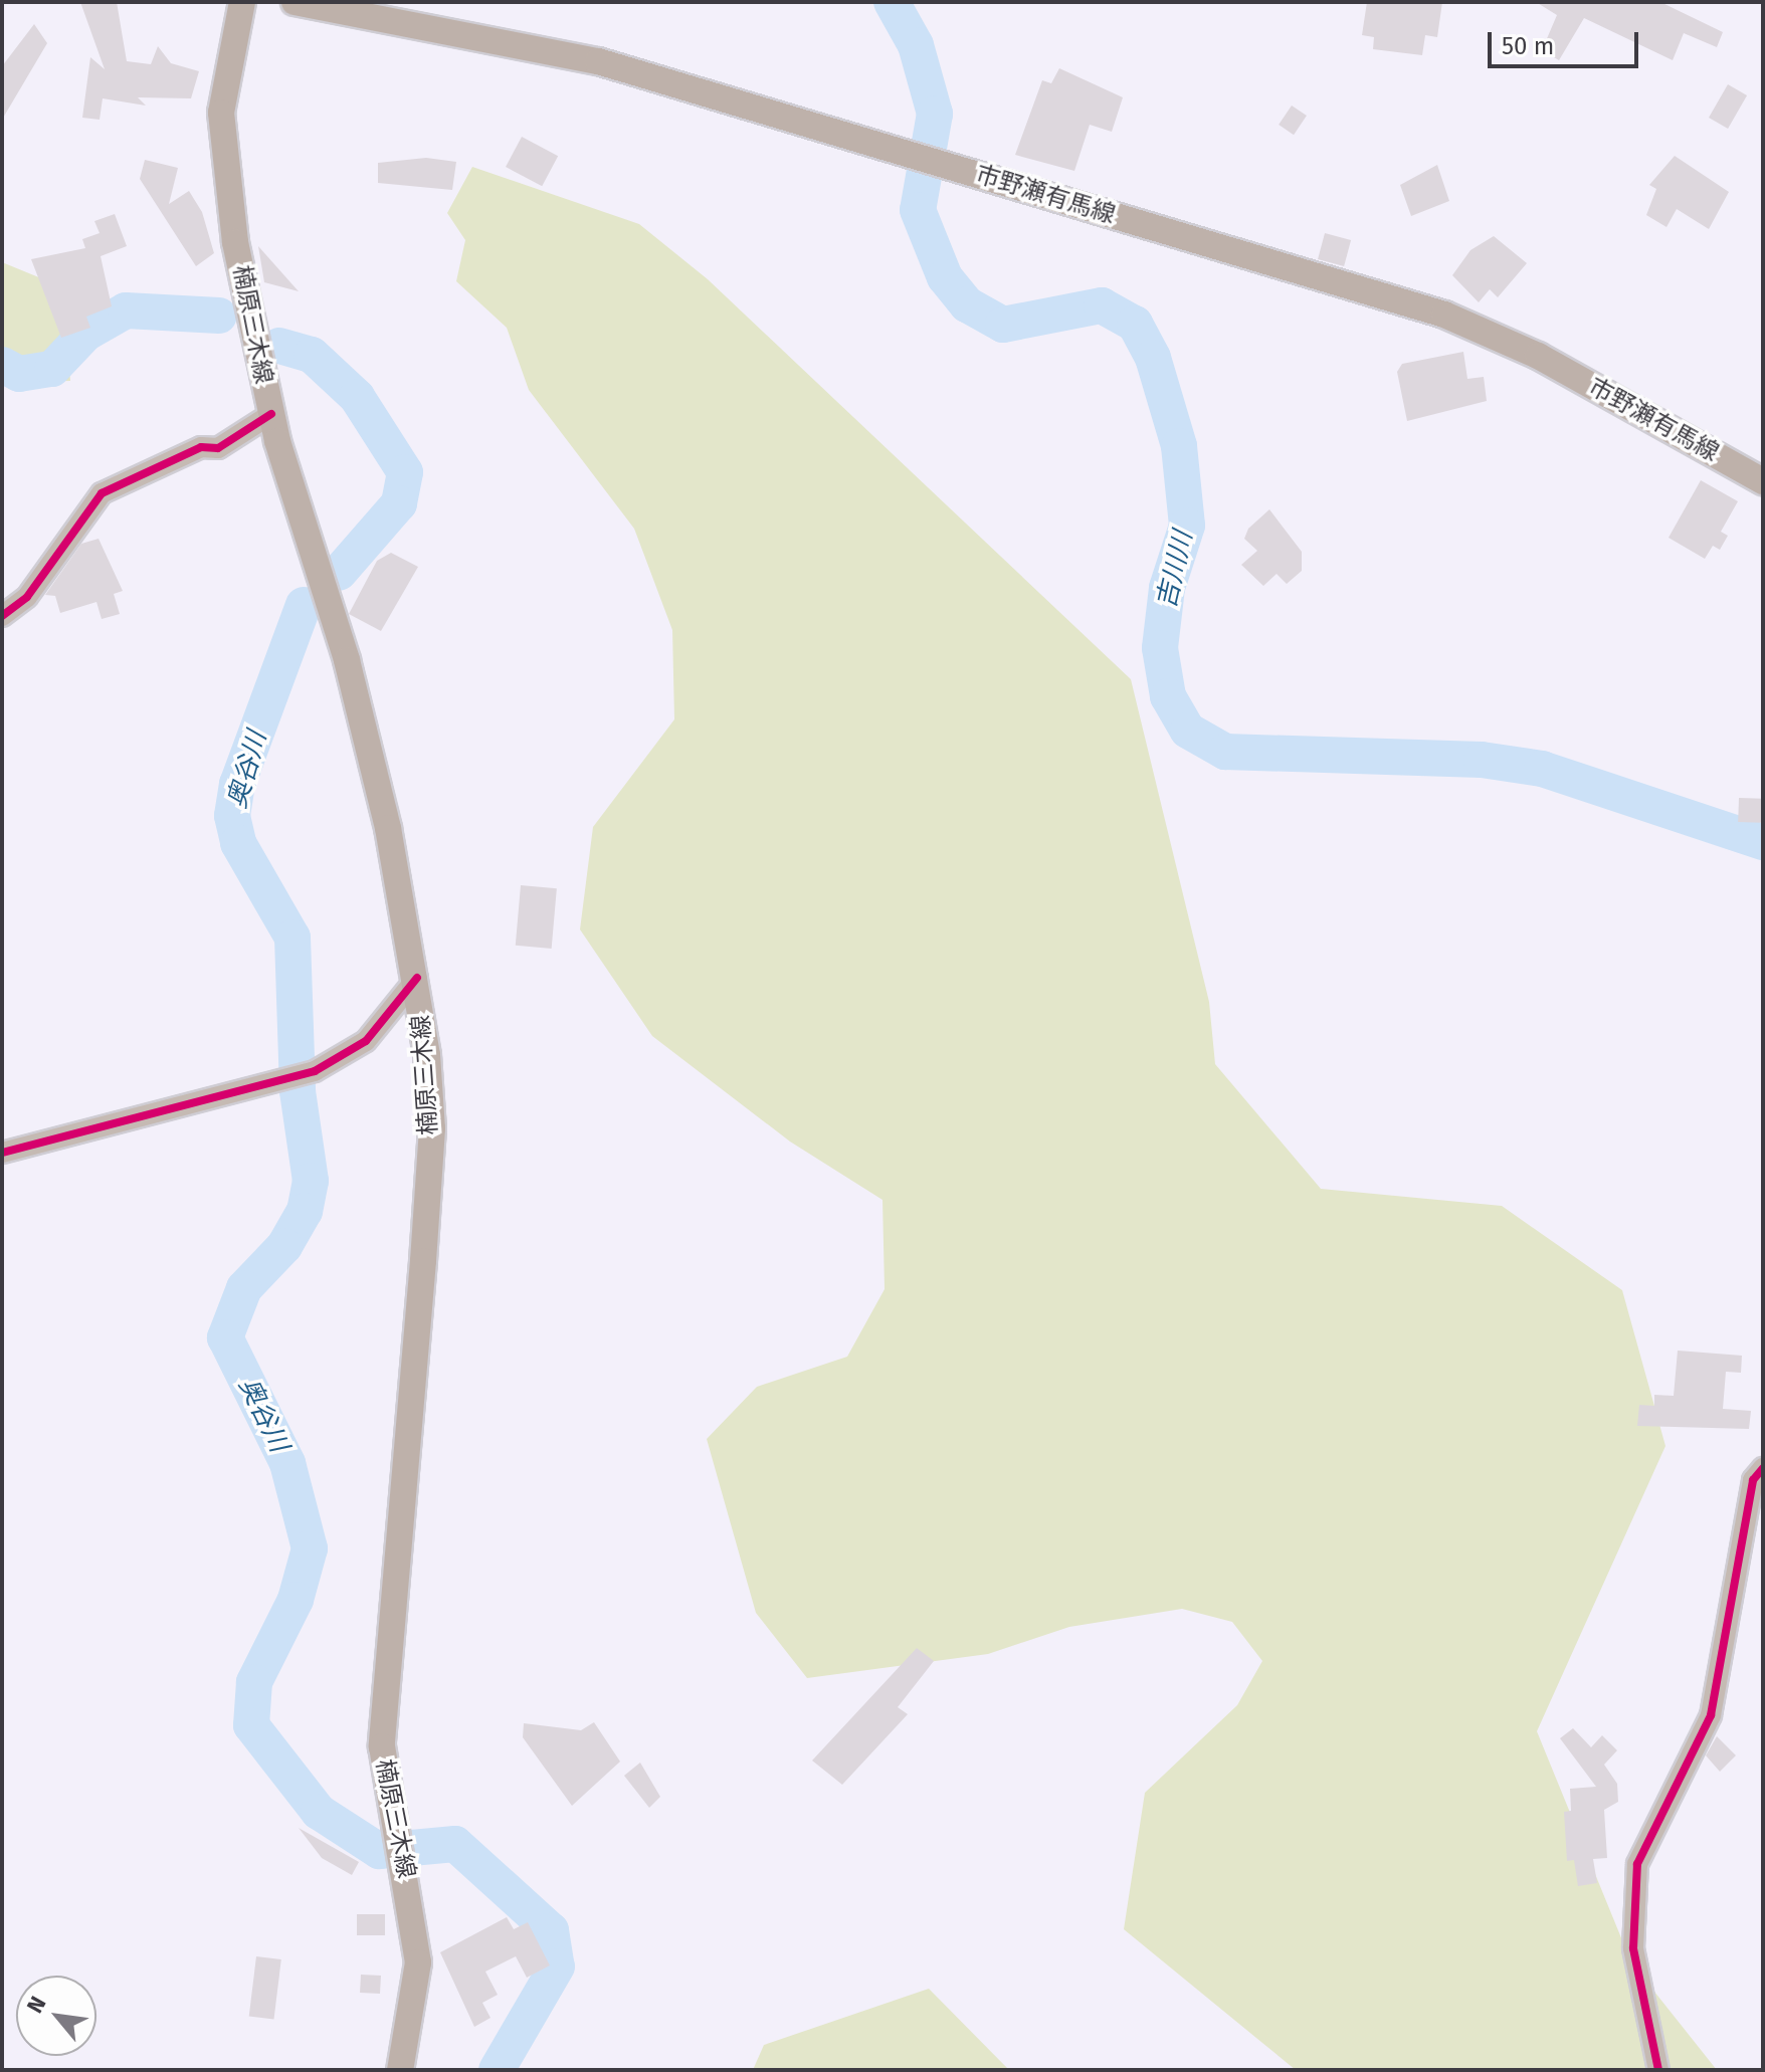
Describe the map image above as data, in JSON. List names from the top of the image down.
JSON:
{
  "streets": {
    "main road": ["市野瀬有馬線", "楠原三木線"]
  },
  "water": ["吉川川", "奥谷川"],
  "scale_bar": "50 m",
  "north": "top left"
}
